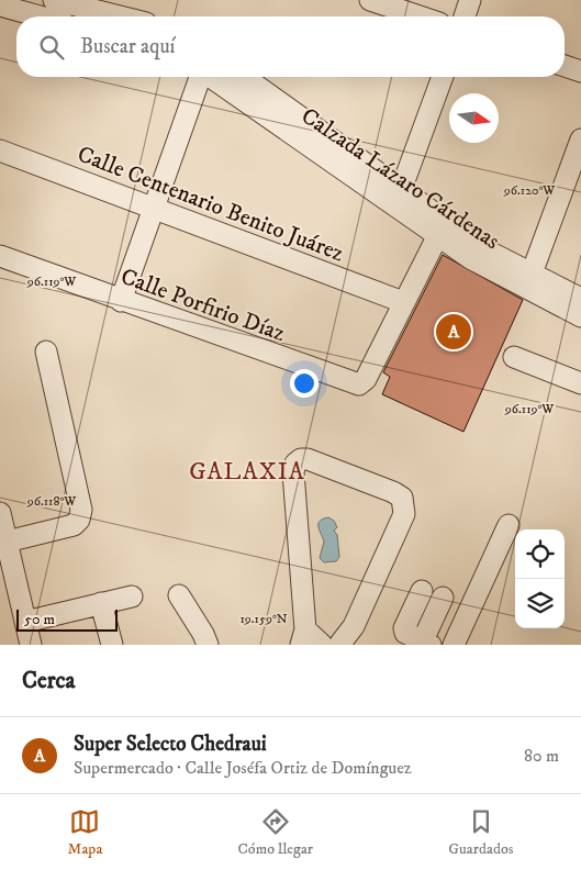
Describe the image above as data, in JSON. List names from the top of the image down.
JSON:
{
  "streets": {
    "street": ["Calzada Lázaro Cárdenas", "Calle Centenario Benito Juárez", "Calle Porfirio Díaz"]
  },
  "crossings": [
    ["Calle Centenario Benito Juárez", "Calle Porfirio Díaz"]
  ],
  "districts": ["GALAXIA"],
  "scale_bar": "50 m",
  "north": "right",
  "page": {
    "search": "Buscar aquí",
    "pins": "A",
    "scale": "50 m",
    "heading": "Cerca",
    "list": [
      {
        "mark": "A",
        "name": "Super Selecto Chedraui",
        "note": "Supermercado · Calle Joséfa Ortiz de Domínguez",
        "value": "80 m"
      }
    ],
    "nav": ["Mapa", "Cómo llegar", "Guardados"]
  },
  "coordinates": [
    "96.120°W",
    "96.119°W",
    "96.118°W",
    "19.159°N"
  ]
}
